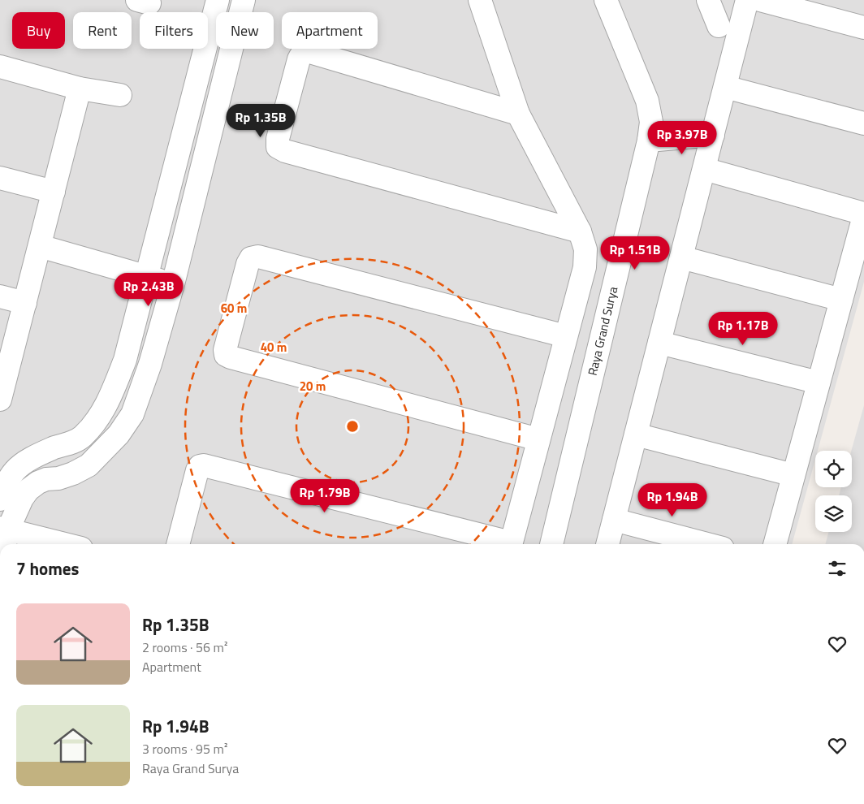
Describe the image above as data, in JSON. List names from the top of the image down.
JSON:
{
  "streets": {
    "street": ["Raya Grand Surya"]
  },
  "page": {
    "chip": [
      "Buy",
      "Rent",
      "Filters",
      "New",
      "Apartment"
    ],
    "price": [
      "Rp 1.35B",
      "Rp 3.97B",
      "Rp 1.51B",
      "Rp 2.43B",
      "Rp 1.17B",
      "Rp 1.79B",
      "Rp 1.94B"
    ],
    "heading": "7 homes",
    "list": [
      {
        "name": "Rp 1.35B",
        "note": "2 rooms · 56 m² · Apartment"
      },
      {
        "name": "Rp 1.94B",
        "note": "3 rooms · 95 m² · Raya Grand Surya"
      }
    ]
  },
  "rings": ["60 m", "40 m", "20 m"]
}
